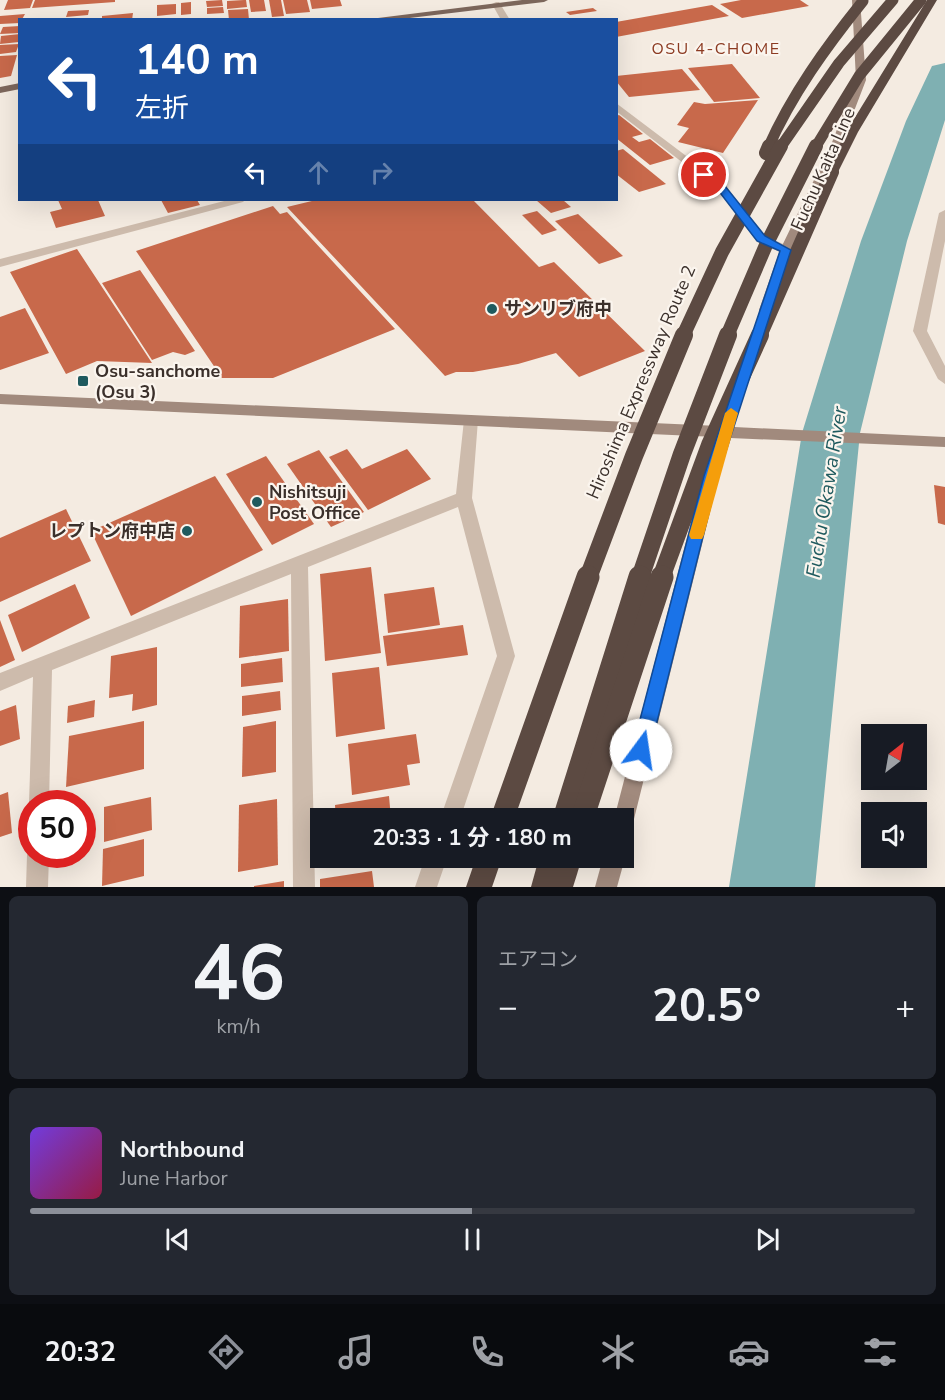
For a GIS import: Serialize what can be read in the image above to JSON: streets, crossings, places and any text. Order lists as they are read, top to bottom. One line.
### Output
{"streets":{"highway":["Hiroshima Expressway Route 2"],"main road":["Fuchu Kaita Line"]},"districts":["OSU 4-CHOME"],"water":["Fuchu Okawa River"],"places":{"other":["サンリブ府中","Nishitsuji Post Office","レプトン府中店"],"transit":["Osu-sanchome (Osu 3)"]},"north":"top right","page":{"turn":["140 m","左折"],"limit":"50","trip":"20:33 · 1 分 · 180 m","tile":[["46","km/h"],"エアコン"],"heat":["−","20.5°","+"],"song":["Northbound","June Harbor"],"tabs":"20:32"}}
